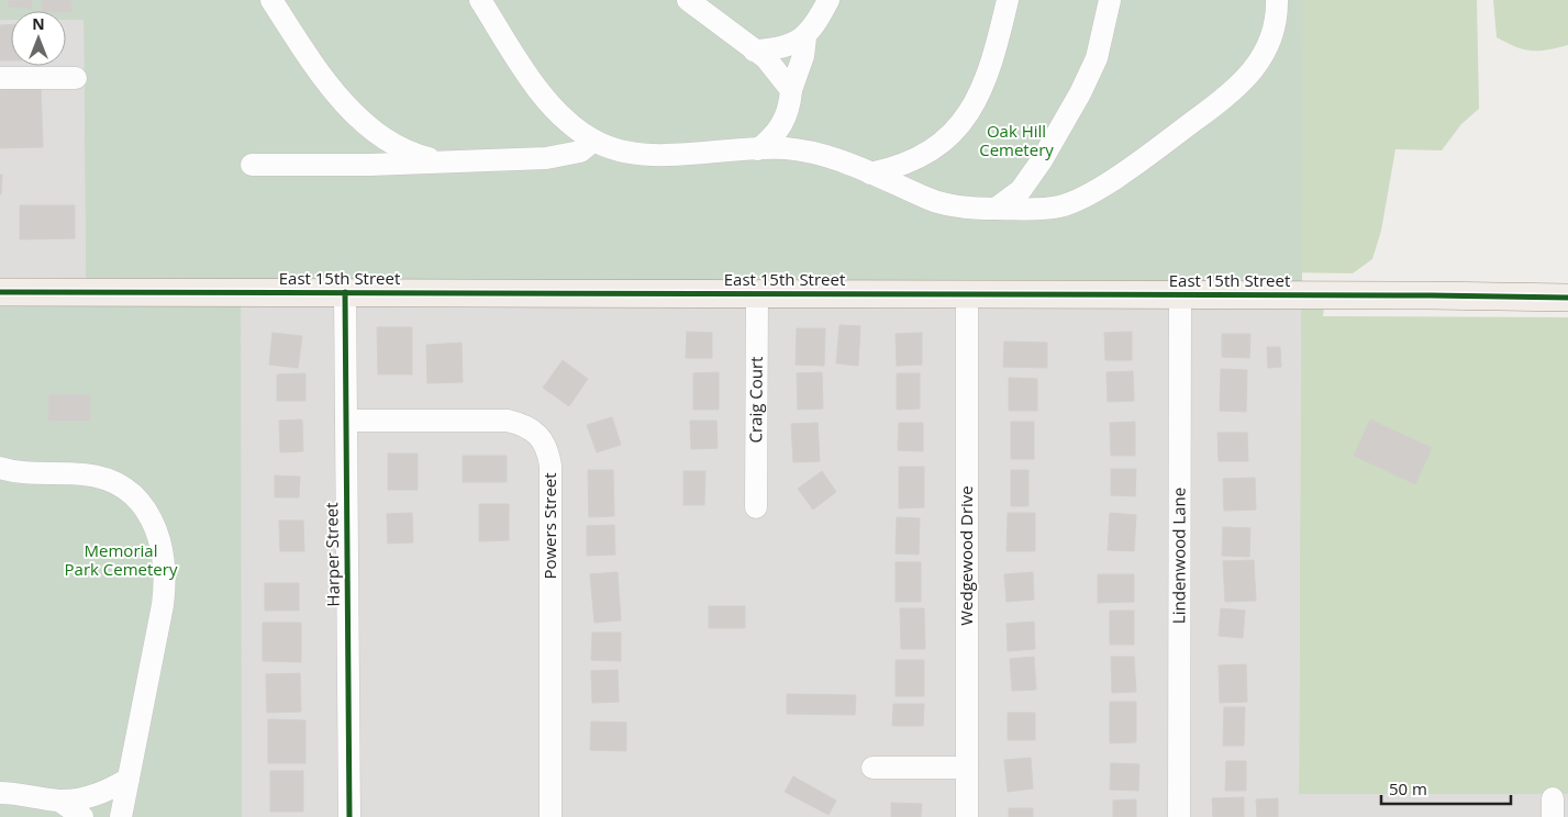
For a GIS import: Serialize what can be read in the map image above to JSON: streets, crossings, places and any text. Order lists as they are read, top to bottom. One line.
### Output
{"streets":{"main road":["East 15th Street"],"street":["Craig Court","Powers Street","Harper Street","Wedgewood Drive","Lindenwood Lane"]},"crossings":[["East 15th Street","Craig Court"],["East 15th Street","Harper Street"],["East 15th Street","Wedgewood Drive"],["East 15th Street","Lindenwood Lane"],["Powers Street","Harper Street"]],"parks":["Oak Hill Cemetery","Memorial Park Cemetery"],"scale_bar":"50 m","north":"top"}
